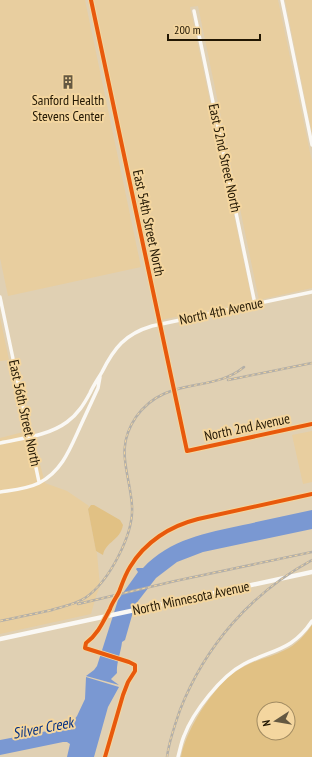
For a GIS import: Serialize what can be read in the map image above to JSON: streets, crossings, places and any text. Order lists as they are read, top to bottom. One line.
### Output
{"streets":{"main road":["North Minnesota Avenue"],"street":["East 52nd Street North","East 54th Street North","North 4th Avenue","East 56th Street North","North 2nd Avenue"]},"crossings":[["East 52nd Street North","North 4th Avenue"],["East 54th Street North","North 4th Avenue"],["East 54th Street North","North 2nd Avenue"],["North 4th Avenue","East 56th Street North"]],"water":["Silver Creek"],"places":{"building":["Sanford Health Stevens Center"]},"scale_bar":"200 m","north":"left"}
